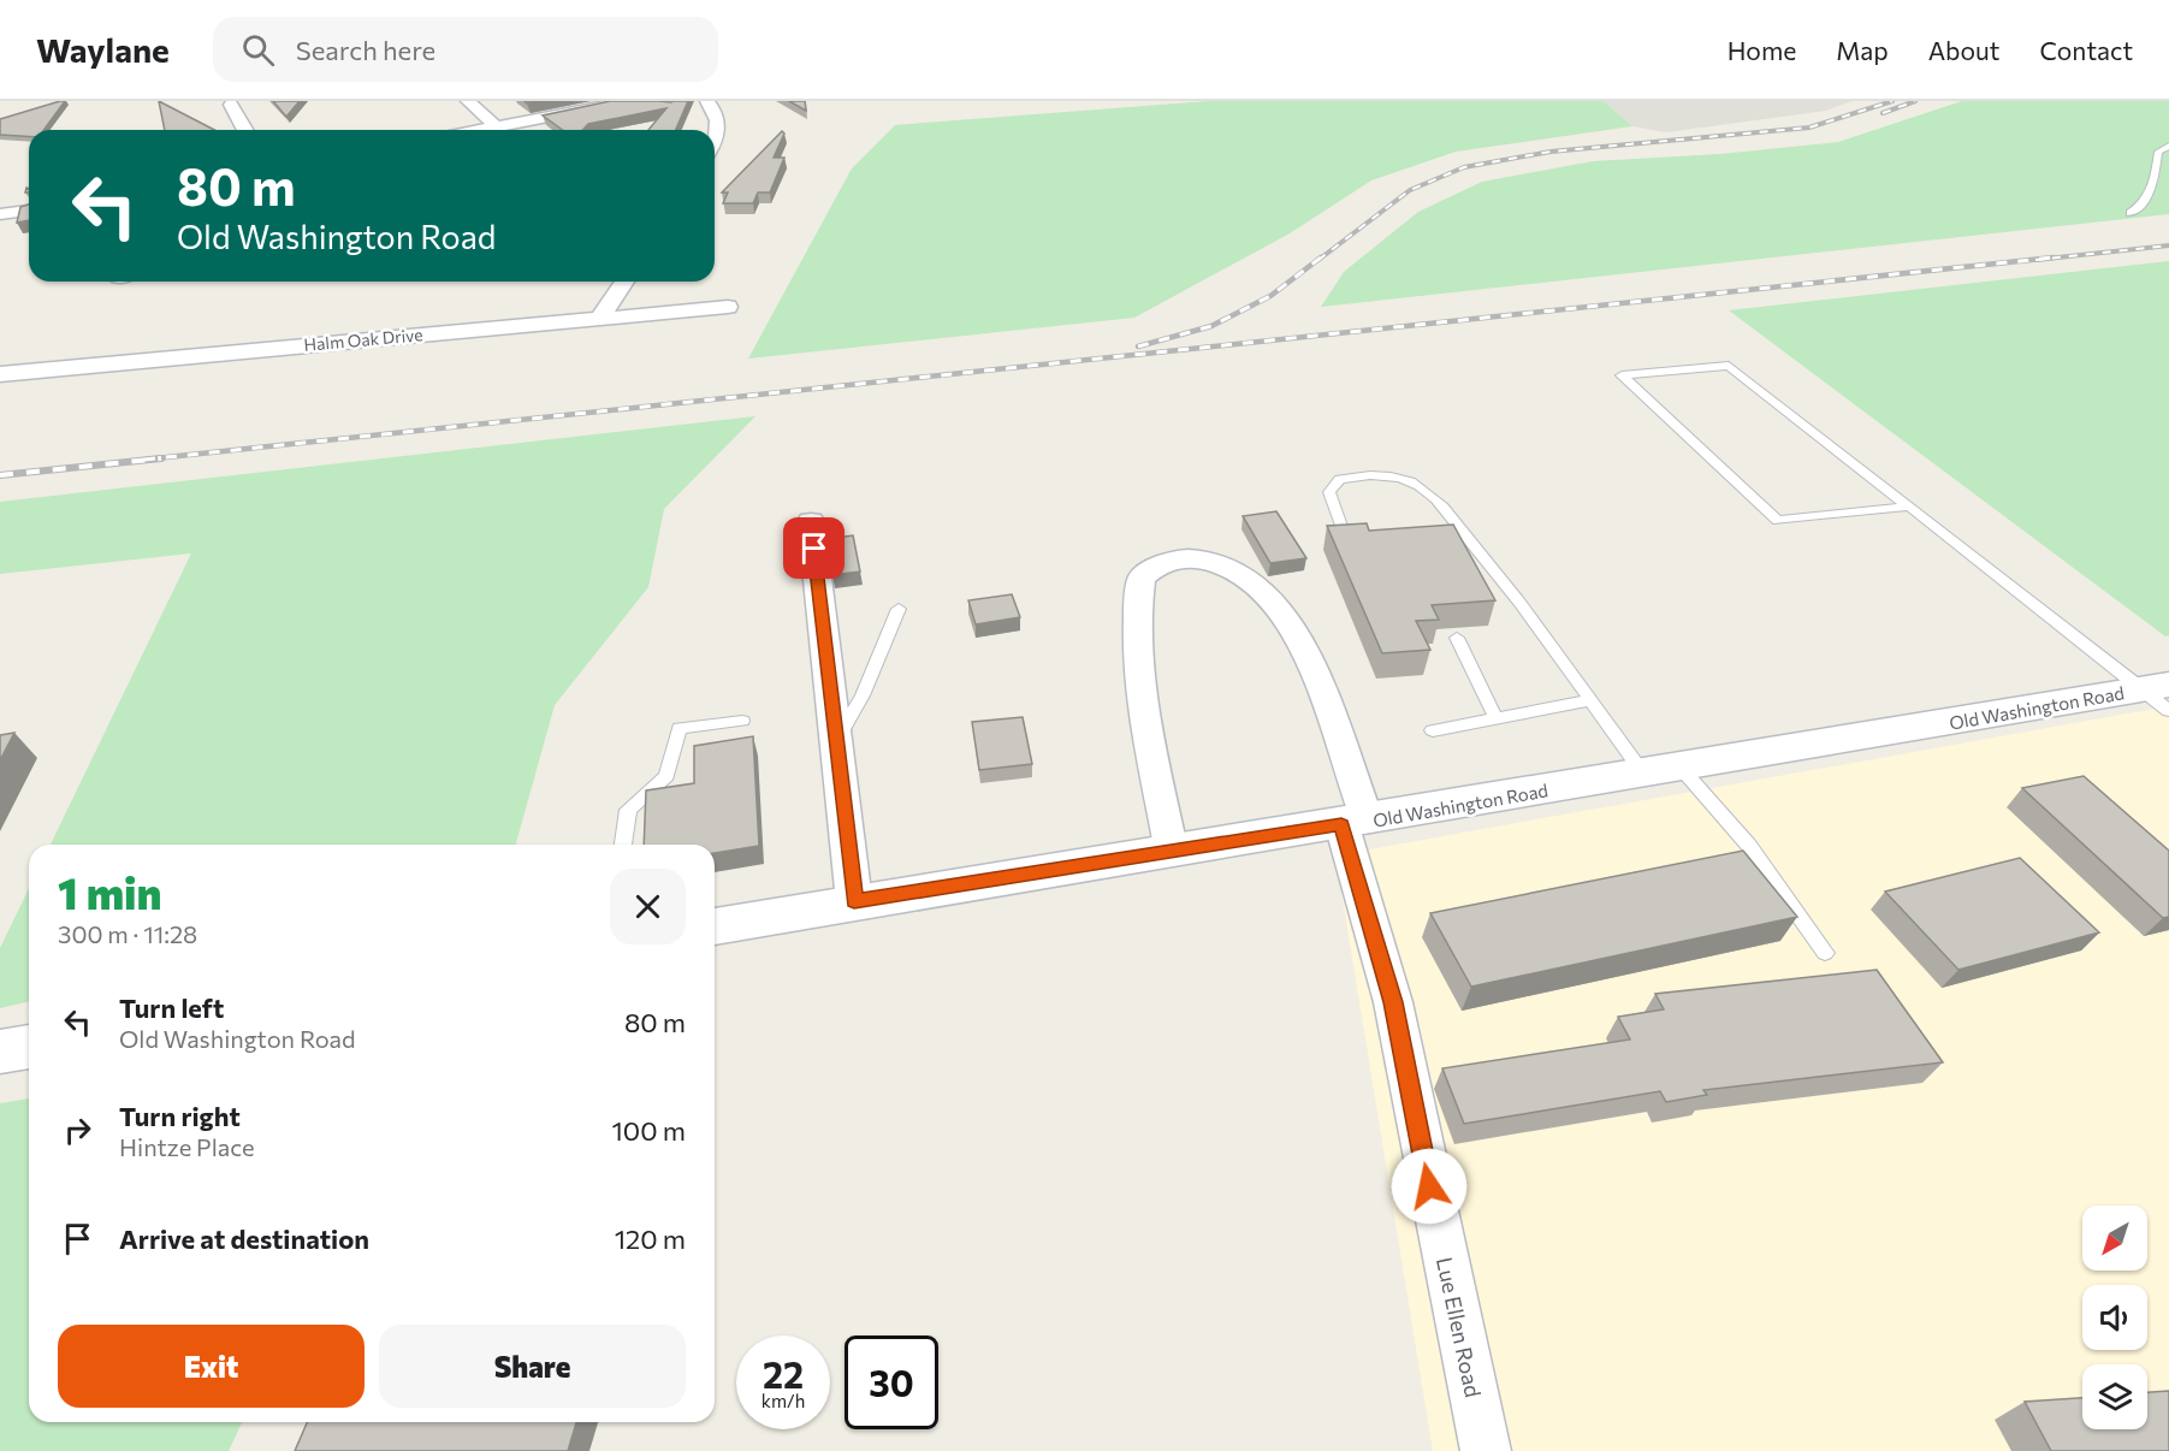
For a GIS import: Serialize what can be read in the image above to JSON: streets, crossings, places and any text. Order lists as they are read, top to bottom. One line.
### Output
{"streets":{"main road":["Old Washington Road"],"street":["Halm Oak Drive","Lue Ellen Road"]},"crossings":[["Old Washington Road","Lue Ellen Road"]],"north":"bottom left","page":{"header":"Waylane","search":"Search here","nav":["Home","Map","About","Contact"],"turn":["80 m","Old Washington Road"],"heading":["1 min","300 m · 11:28"],"list":[{"name":"Turn left","note":"Old Washington Road","value":"80 m"},{"name":"Turn right","note":"Hintze Place","value":"100 m"},{"name":"Arrive at destination","value":"120 m"}],"buttons":["Exit","Share"],"speed":"22 km/h","limit":"30"}}
